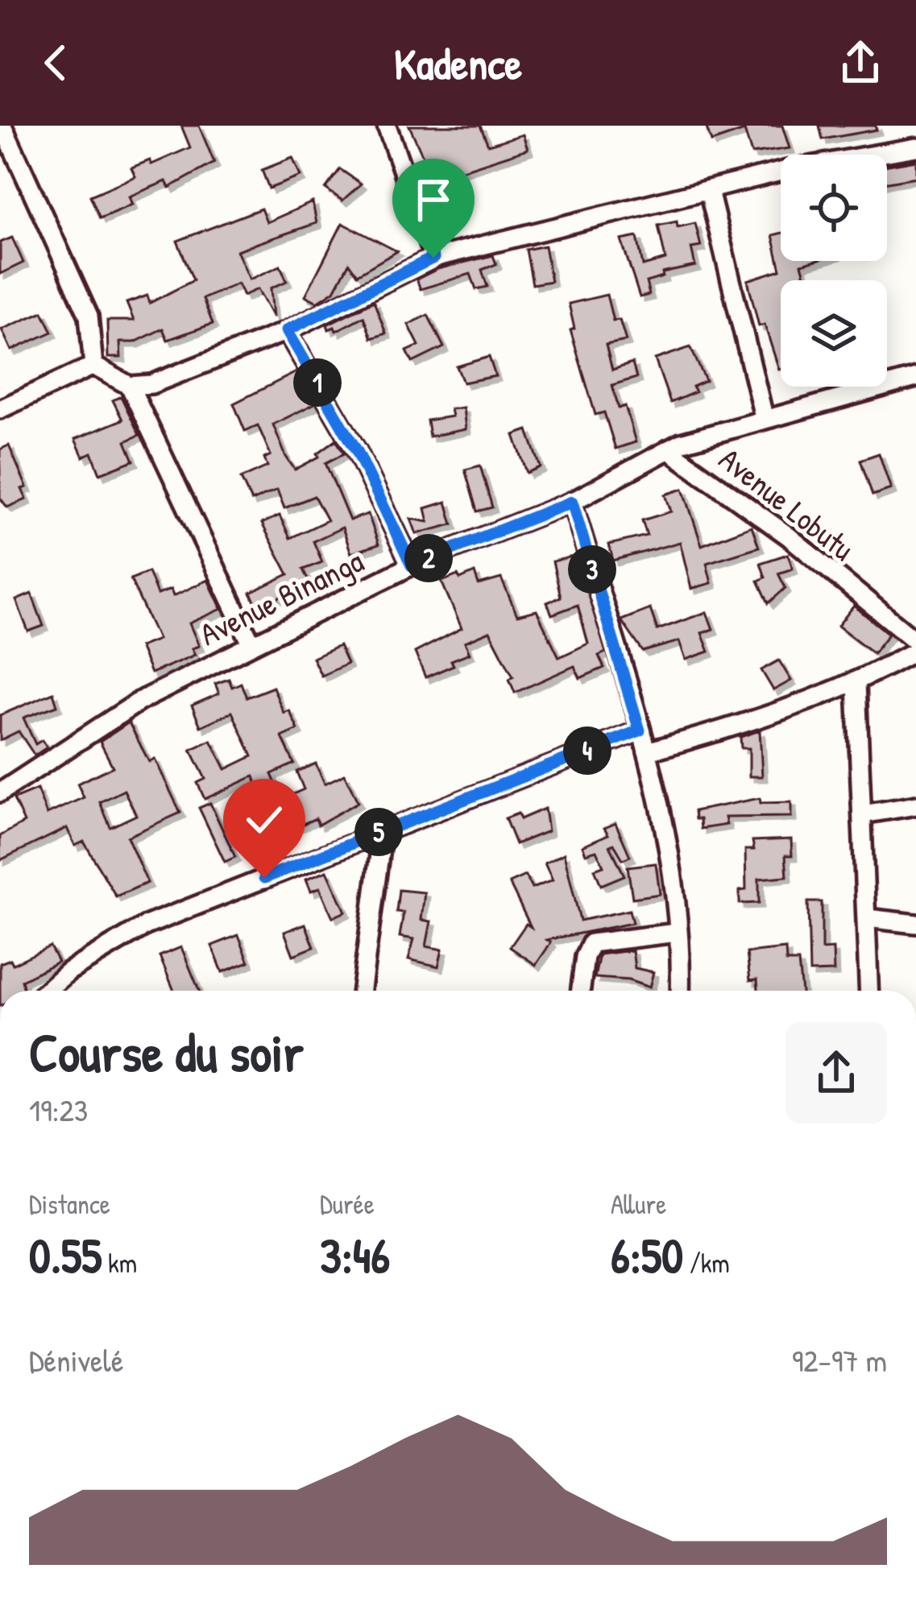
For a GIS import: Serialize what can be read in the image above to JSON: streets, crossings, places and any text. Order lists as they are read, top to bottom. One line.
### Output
{"streets":{"street":["Avenue Lobutu","Avenue Binanga"]},"crossings":[["Avenue Lobutu","Avenue Binanga"]],"page":{"header":"Kadence","pins":["1","2","3","4","5"],"heading":["Course du soir","19:23"],"stats":[["Distance","0.55 km"],["Durée","3:46"],["Allure","6:50 /km"]],"chart":["Dénivelé","92–97 m"]}}
